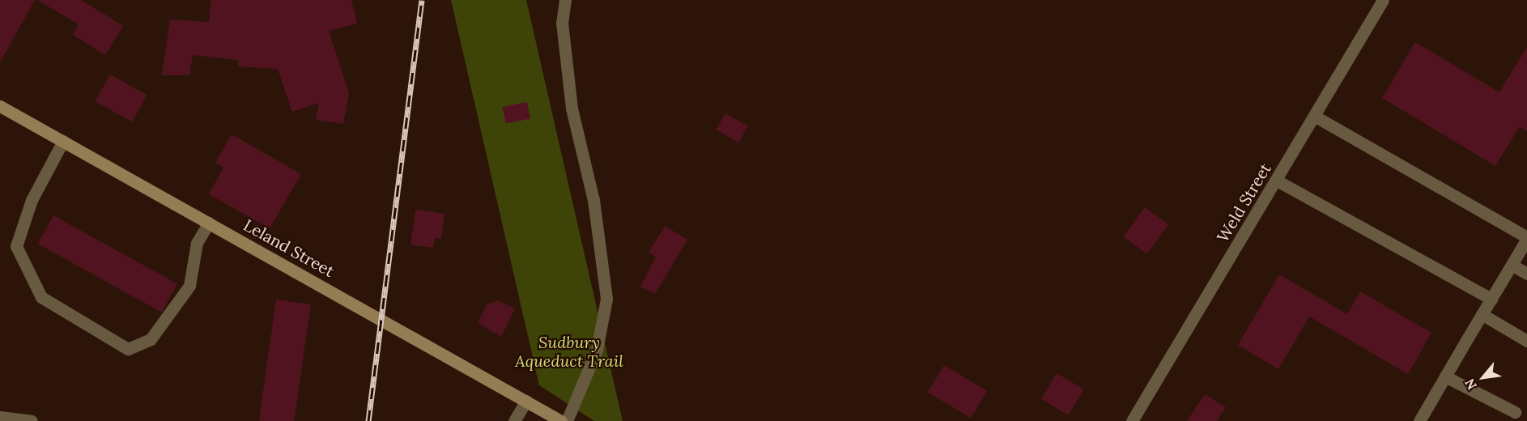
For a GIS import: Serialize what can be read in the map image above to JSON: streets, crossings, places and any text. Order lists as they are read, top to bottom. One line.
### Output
{"streets":{"street":["Weld Street","Leland Street"]},"parks":["Sudbury Aqueduct Trail"],"north":"bottom left"}
